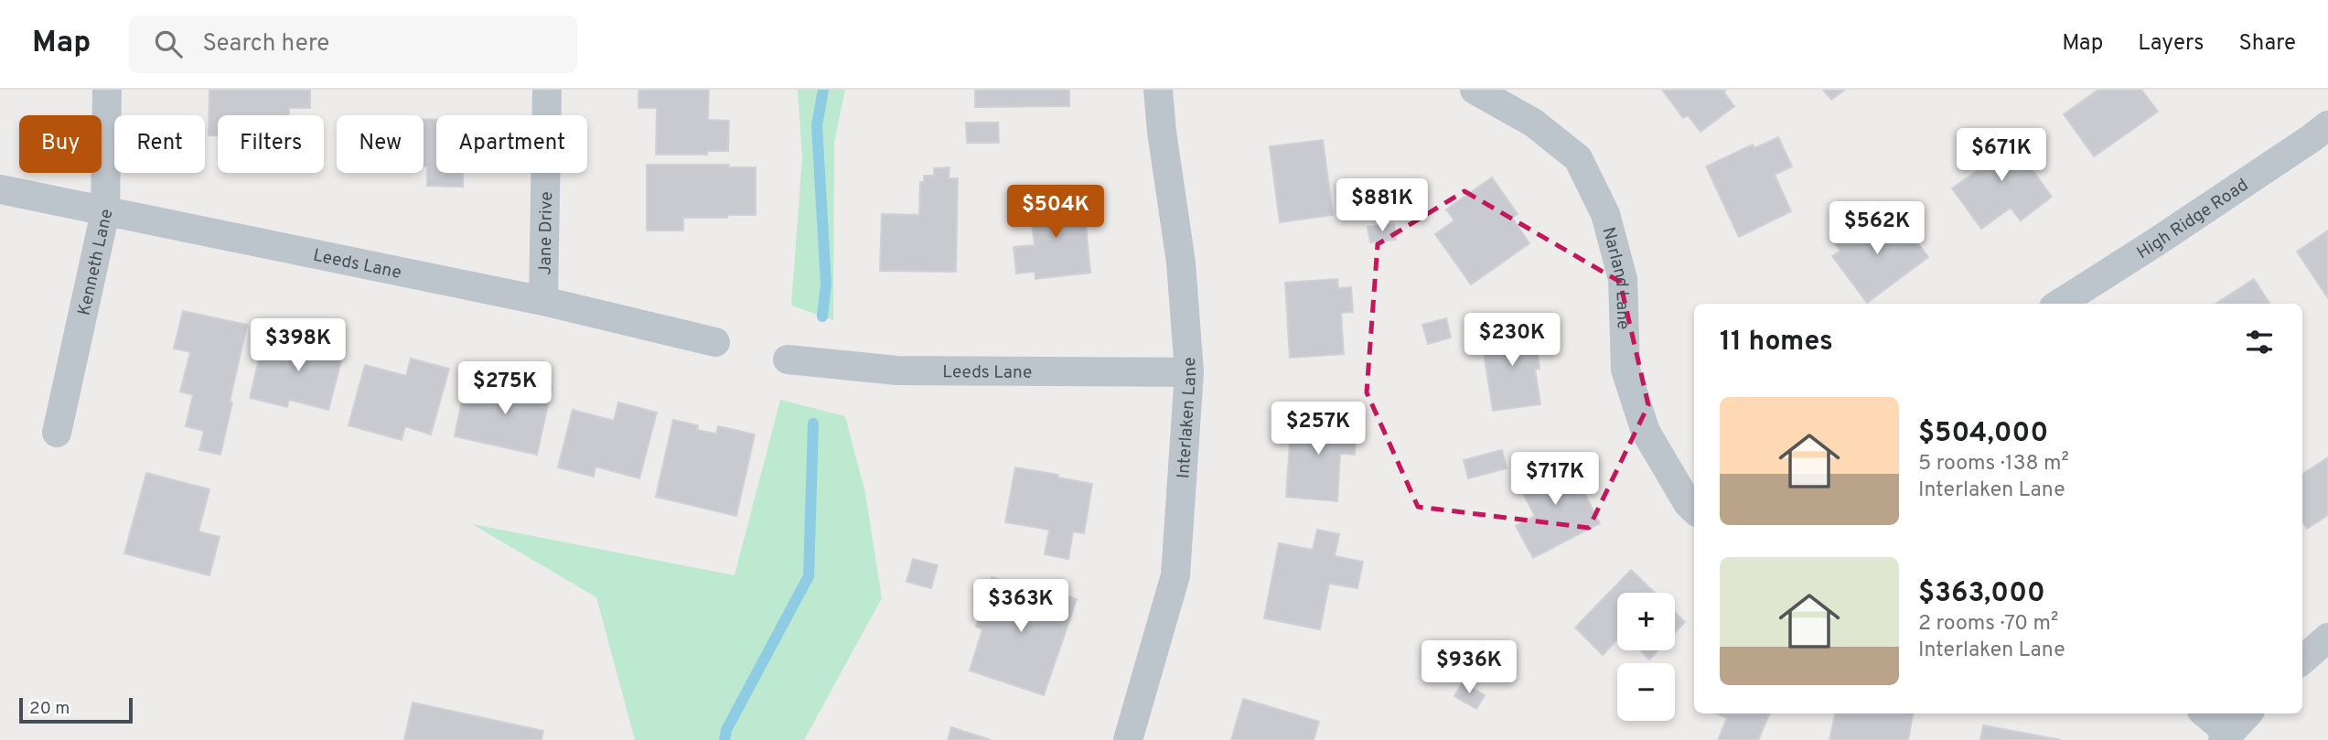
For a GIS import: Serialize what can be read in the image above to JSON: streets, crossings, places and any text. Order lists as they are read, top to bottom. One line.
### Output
{"streets":{"street":["High Ridge Road","Jane Drive","Kenneth Lane","Leeds Lane","Narland Lane","Interlaken Lane"]},"crossings":[["Jane Drive","Leeds Lane"],["Kenneth Lane","Leeds Lane"],["Leeds Lane","Interlaken Lane"]],"scale_bar":"20 m","page":{"header":"Map","search":"Search here","nav":["Map","Layers","Share"],"chip":["Buy","Rent","Filters","New","Apartment"],"price":["$671K","$881K","$504K","$562K","$230K","$398K","$275K","$257K","$717K","$363K","$936K"],"heading":"11 homes","list":[{"name":"$504,000","note":"5 rooms · 138 m² · Interlaken Lane"},{"name":"$363,000","note":"2 rooms · 70 m² · Interlaken Lane"}],"map_buttons":["+","−"],"scale":"20 m"}}
